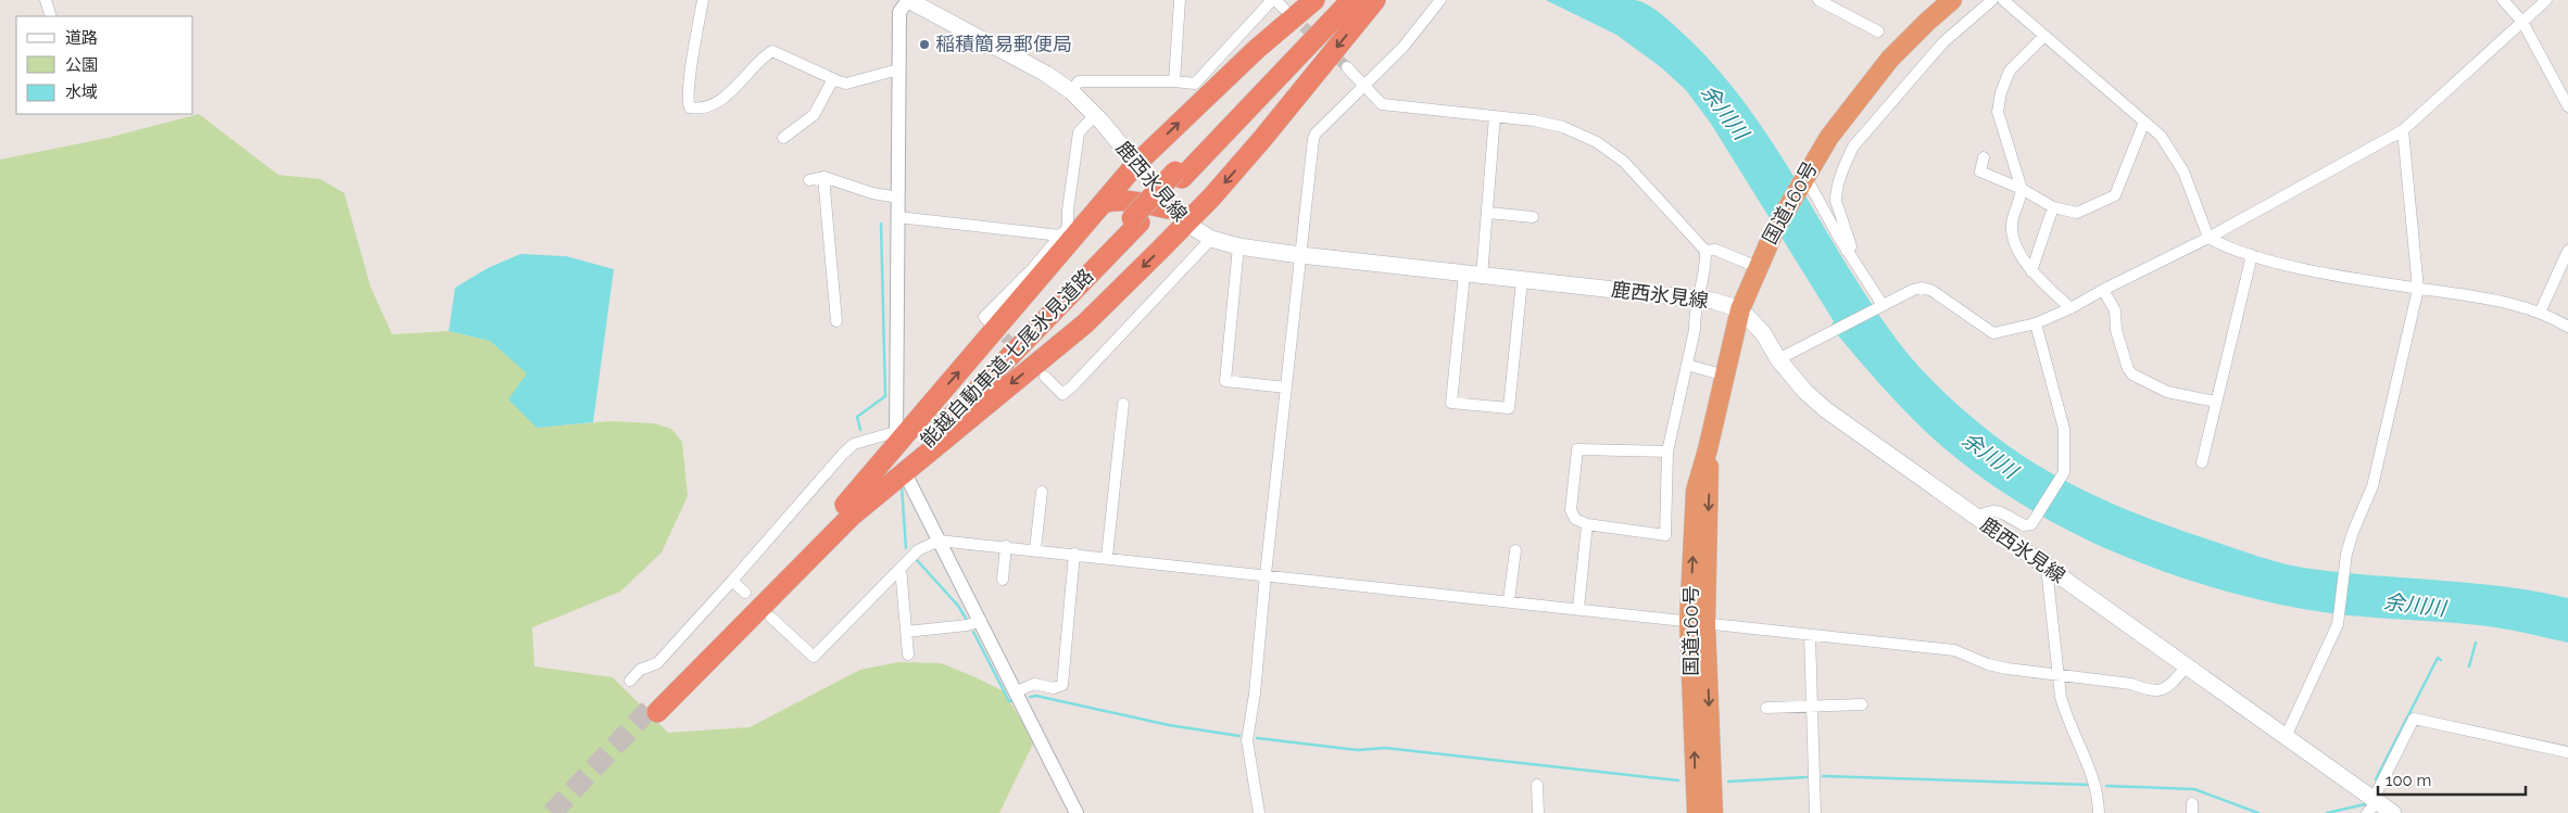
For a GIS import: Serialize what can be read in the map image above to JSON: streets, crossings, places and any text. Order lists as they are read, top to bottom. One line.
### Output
{"streets":{"highway":["国道160号","能越自動車道;七尾氷見道路"],"main road":["鹿西氷見線"]},"crossings":[["鹿西氷見線","国道160号"]],"water":["余川川"],"places":["稲積簡易郵便局"],"legend":["道路","公園","水域"],"scale_bar":"100 m"}
